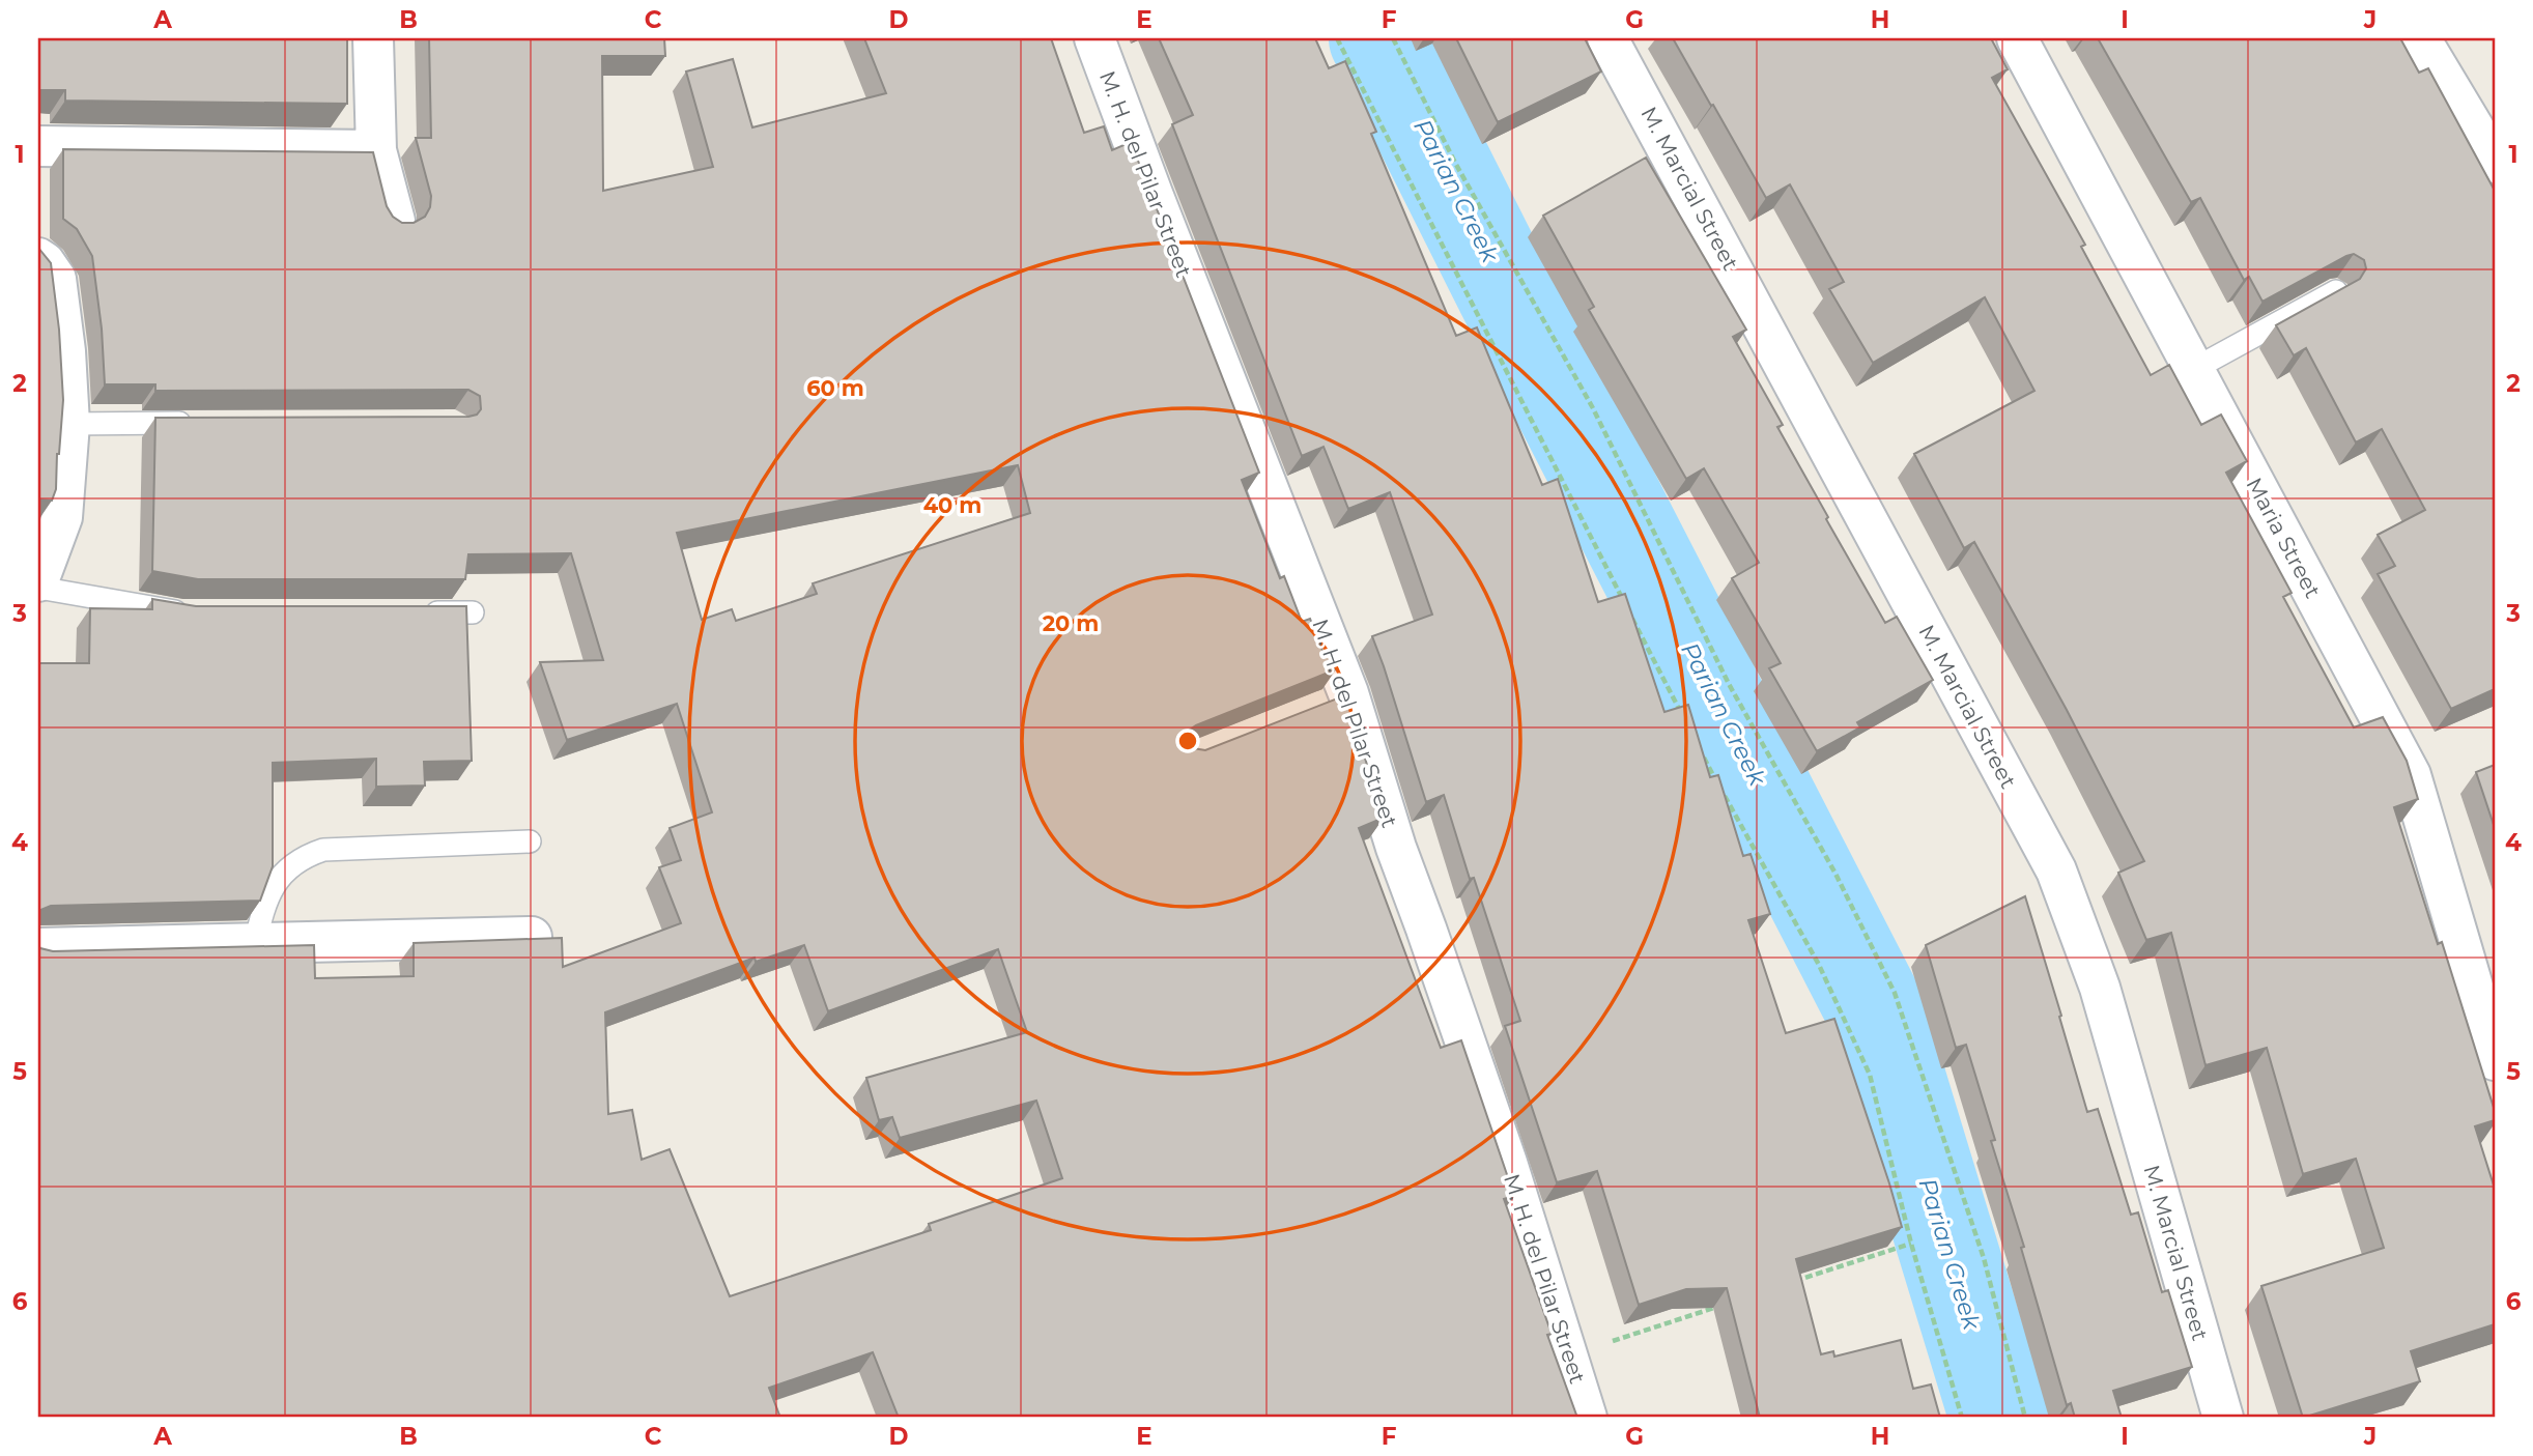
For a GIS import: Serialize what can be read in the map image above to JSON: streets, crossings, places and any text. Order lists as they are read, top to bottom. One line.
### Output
{"streets":{"street":["M. H. del Pilar Street","M. Marcial Street","Maria Street"]},"water":["Parian Creek"],"grid":{"columns":["A","B","C","D","E","F","G","H","I","J"],"rows":["1","2","3","4","5","6"]},"rings":["60 m","40 m","20 m"]}
